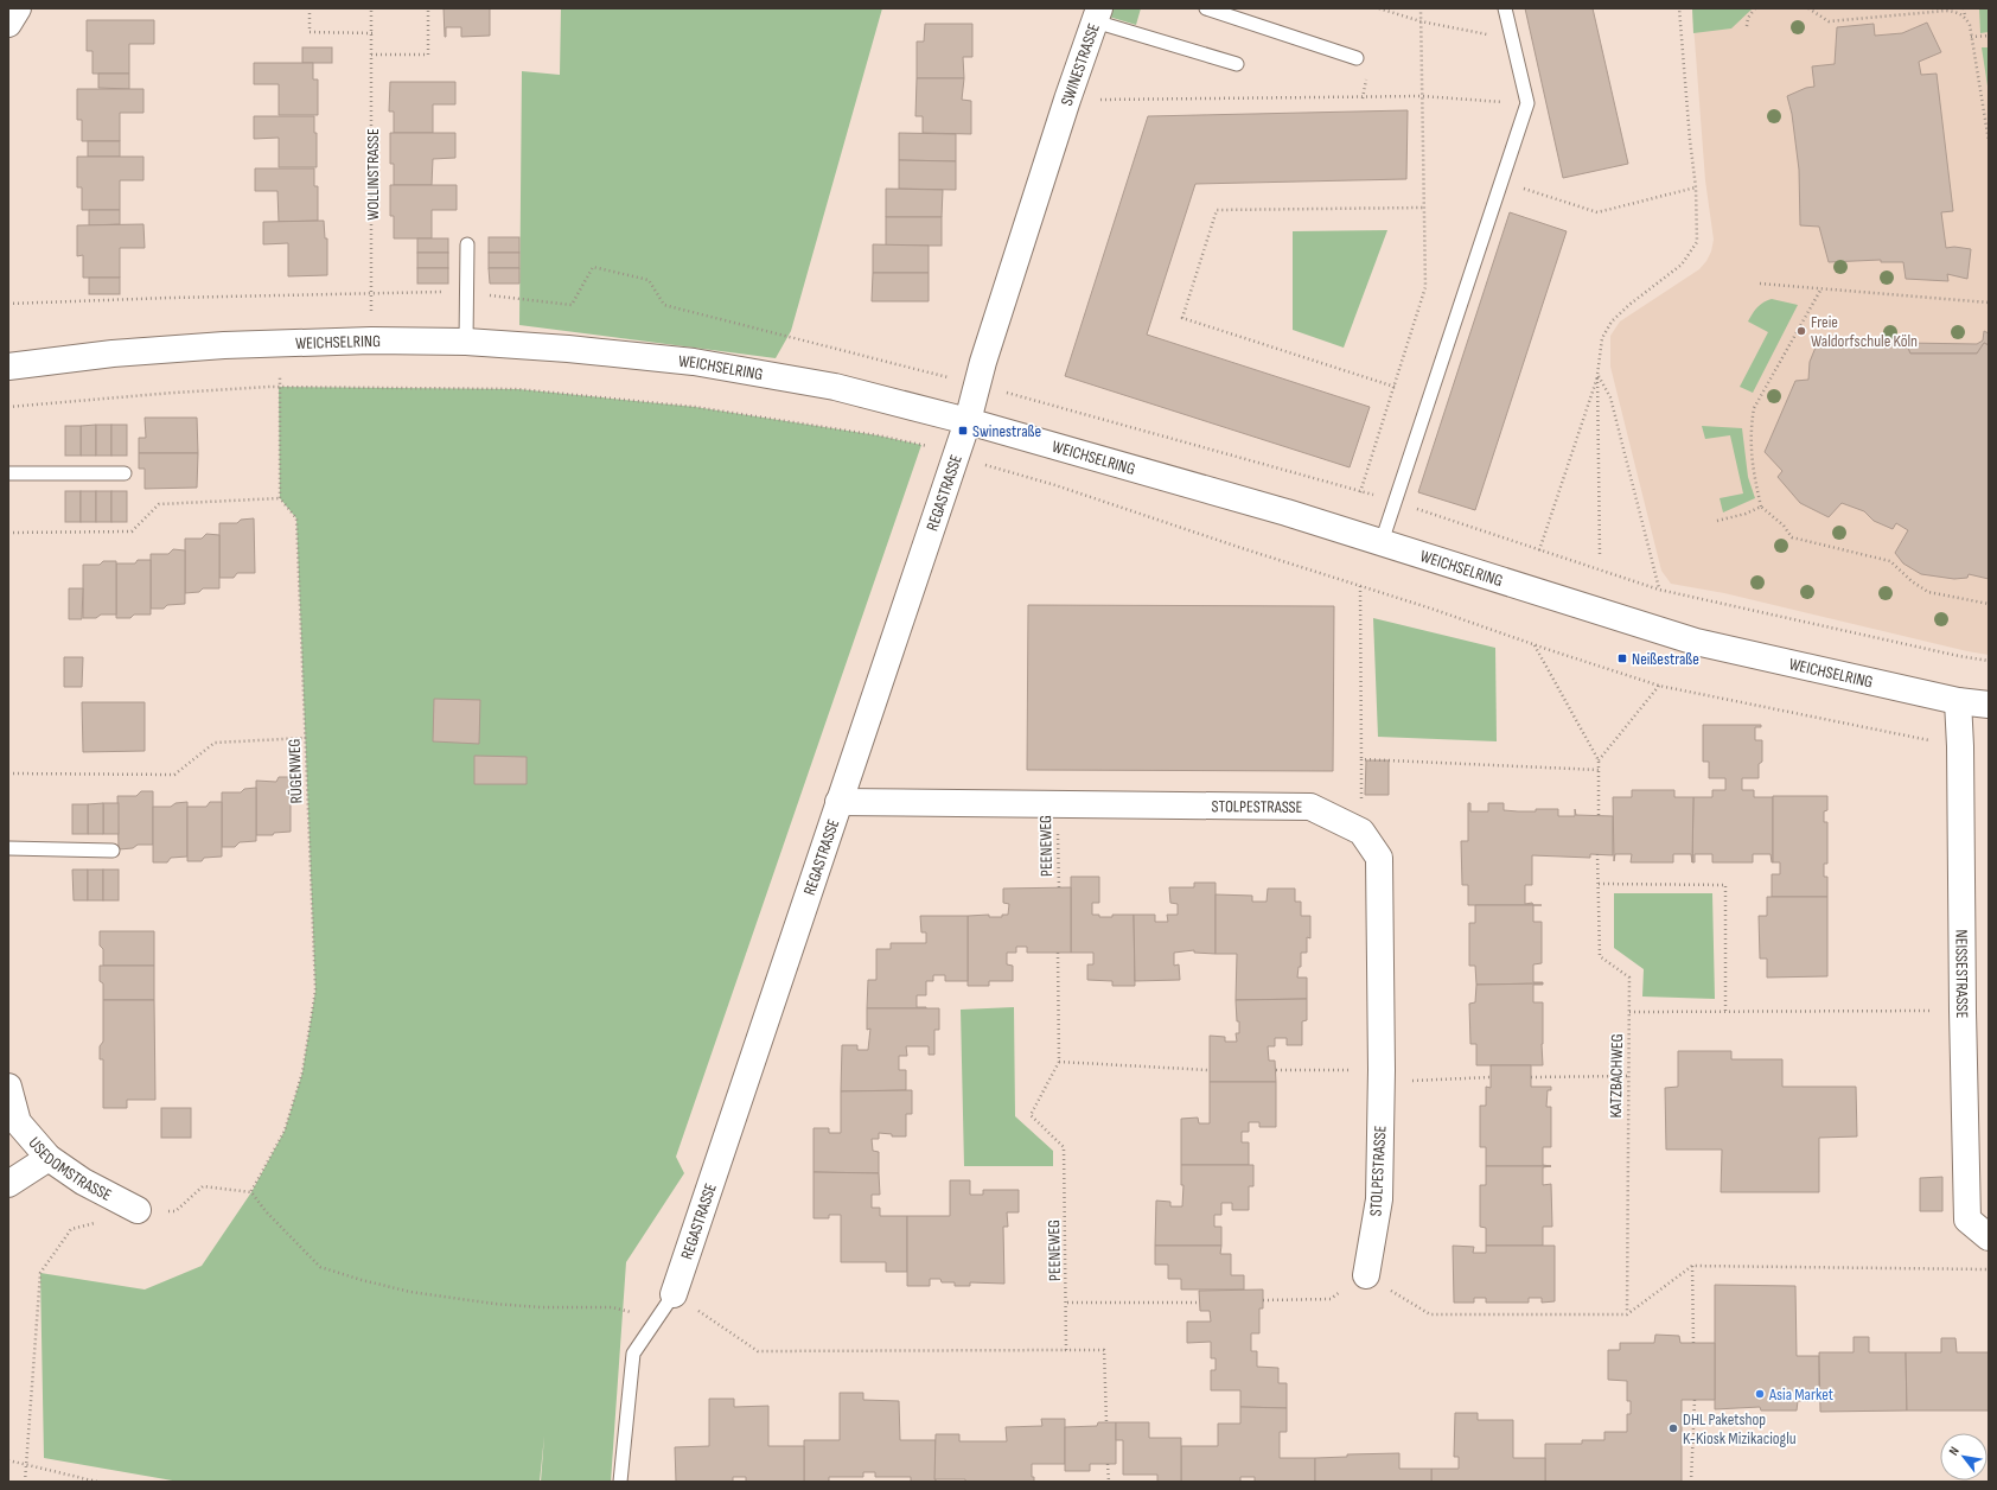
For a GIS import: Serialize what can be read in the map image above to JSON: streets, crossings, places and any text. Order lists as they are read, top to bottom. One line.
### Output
{"streets":{"street":["SWINESTRASSE","WEICHSELRING","REGASTRASSE","STOLPESTRASSE","NEISSESTRASSE","USEDOMSTRASSE"],"path":["WOLLINSTRASSE","RÜGENWEG","PEENEWEG","KATZBACHWEG"]},"crossings":[["SWINESTRASSE","WEICHSELRING"],["SWINESTRASSE","REGASTRASSE"],["WOLLINSTRASSE","WEICHSELRING"],["WEICHSELRING","REGASTRASSE"],["WEICHSELRING","NEISSESTRASSE"],["REGASTRASSE","STOLPESTRASSE"],["STOLPESTRASSE","PEENEWEG"]],"places":{"other":["Freie Waldorfschule Köln","Asia Market","DHL Paketshop K-Kiosk Mizikacioglu"],"transit":["Swinestraße","Neißestraße"]},"north":"top left"}
